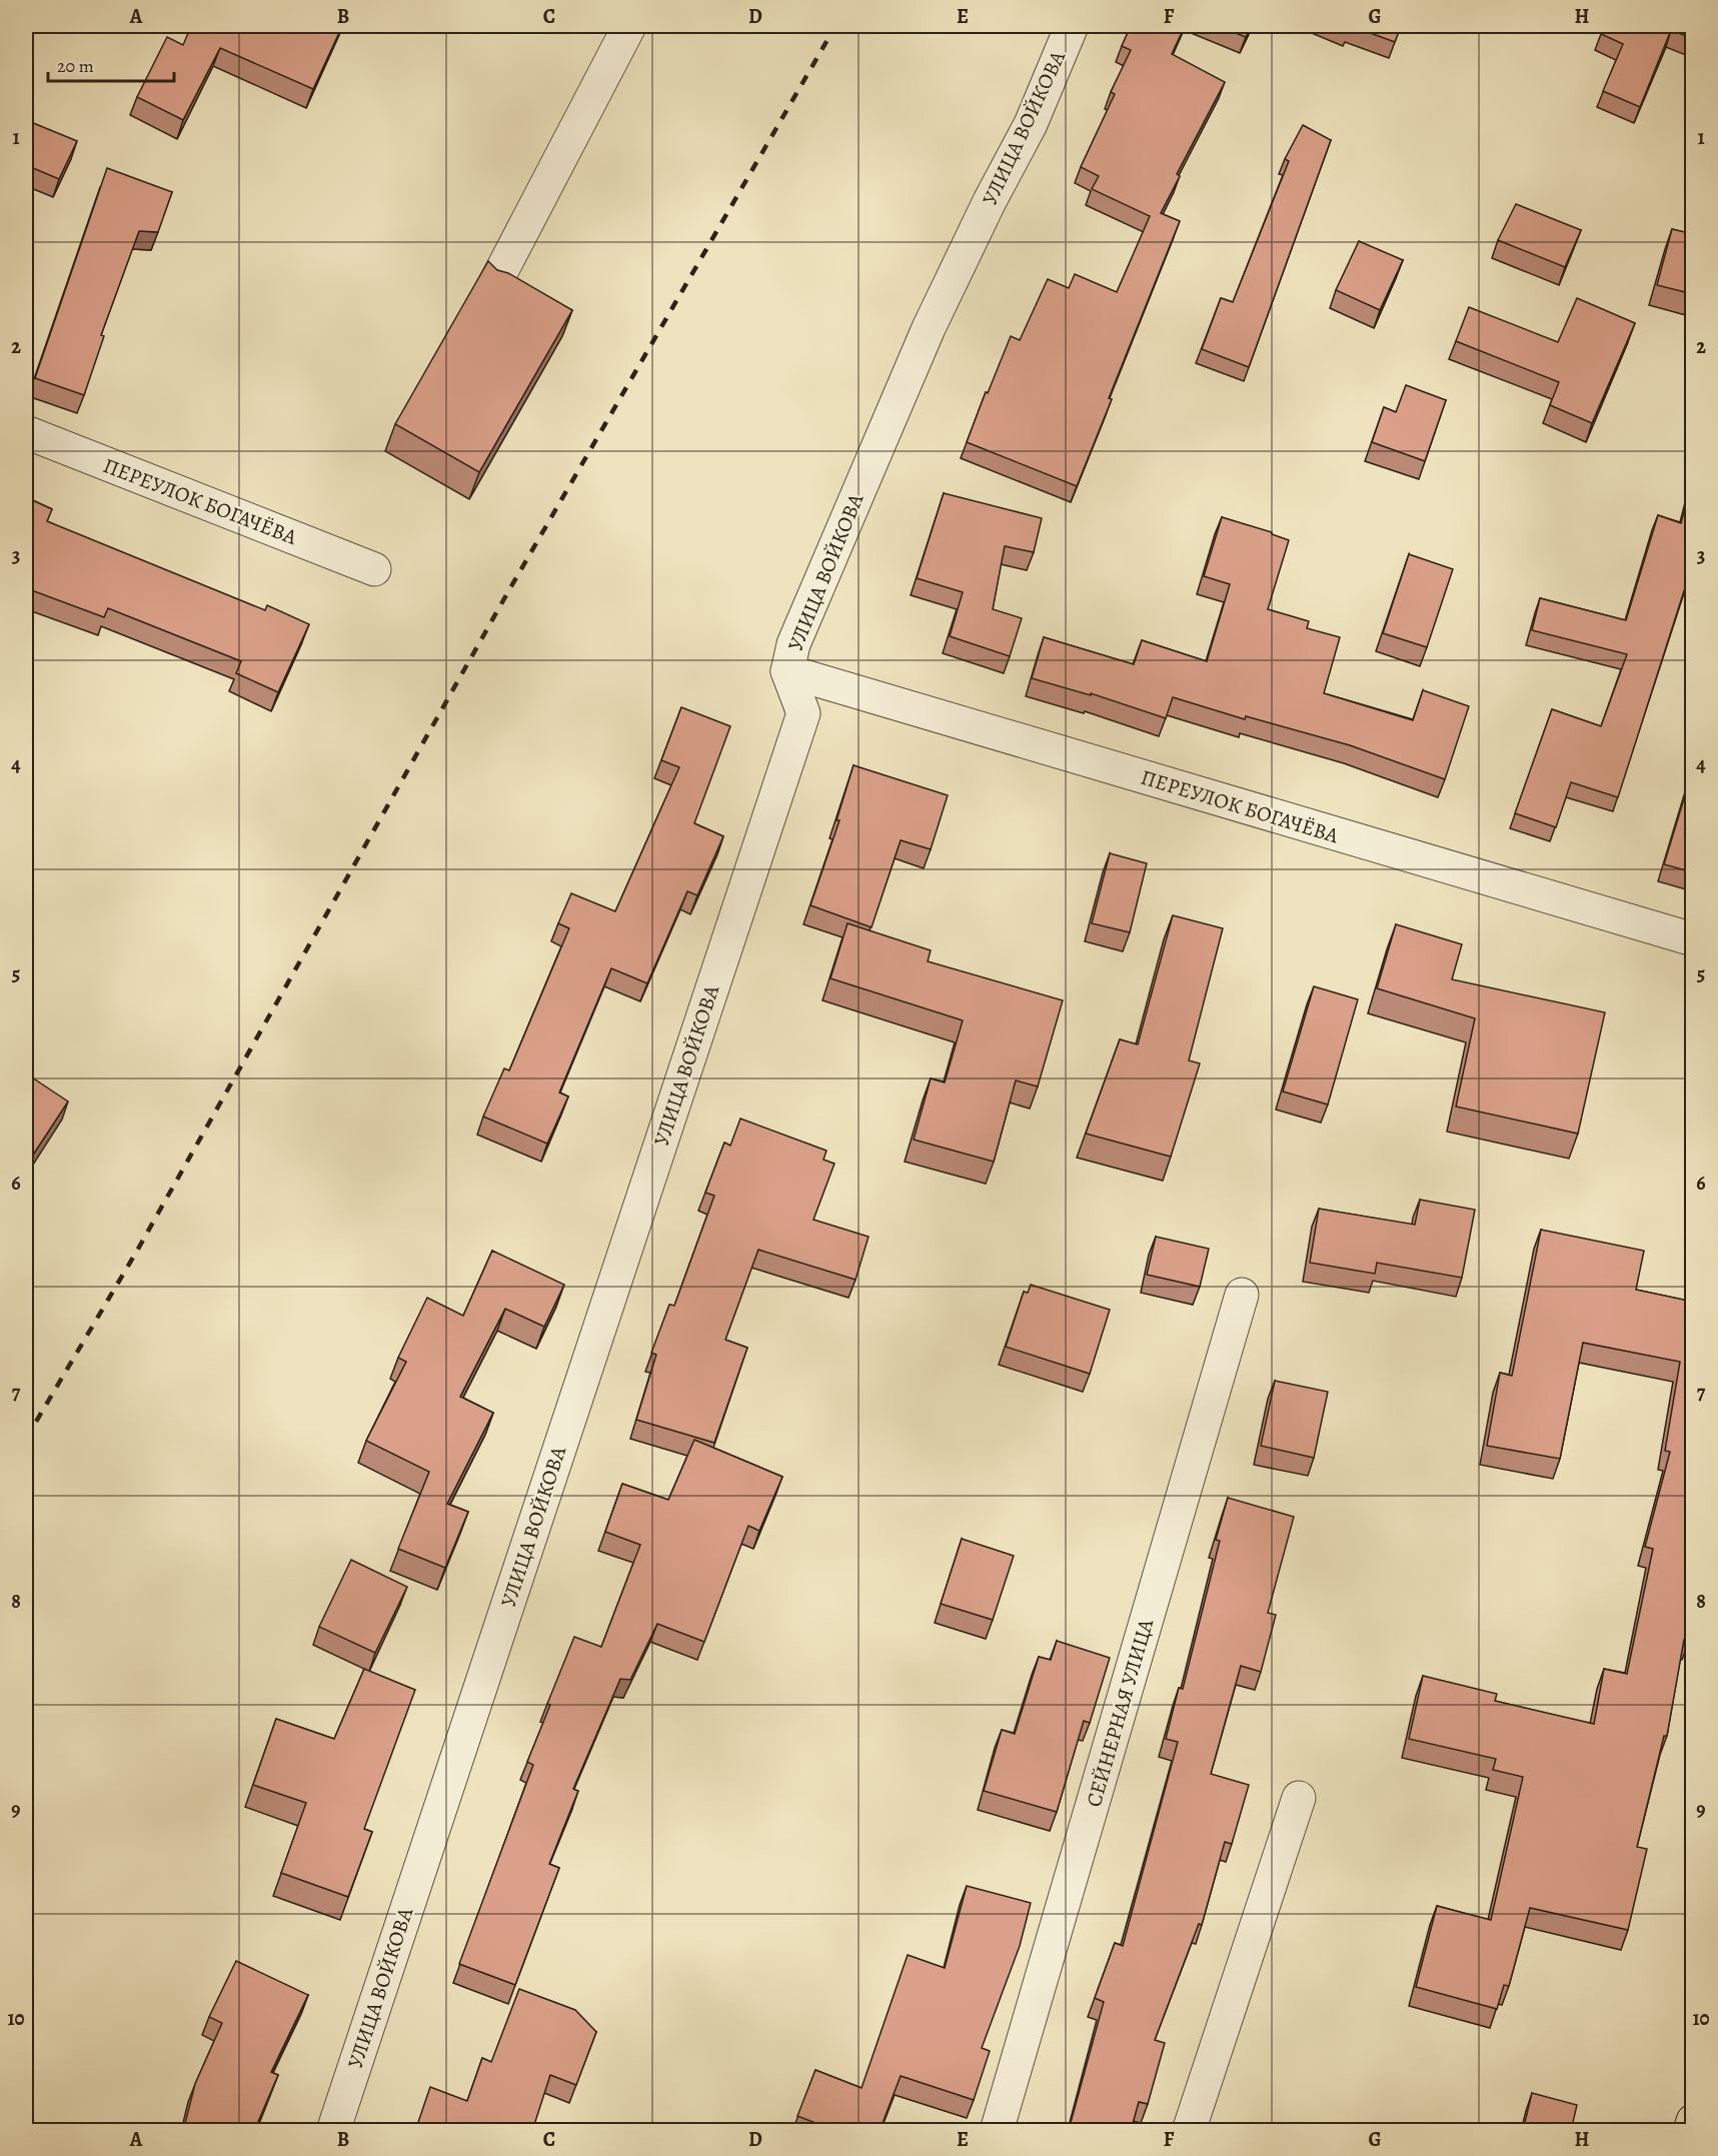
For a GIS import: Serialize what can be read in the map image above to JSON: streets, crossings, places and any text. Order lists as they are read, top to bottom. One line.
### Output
{"streets":{"street":["УЛИЦА ВОЙКОВА","ПЕРЕУЛОК БОГАЧЁВА","СЕЙНЕРНАЯ УЛИЦА"]},"crossings":[["УЛИЦА ВОЙКОВА","ПЕРЕУЛОК БОГАЧЁВА"]],"scale_bar":"20 m","grid":{"columns":["A","B","C","D","E","F","G","H"],"rows":["1","2","3","4","5","6","7","8","9","10"]}}
